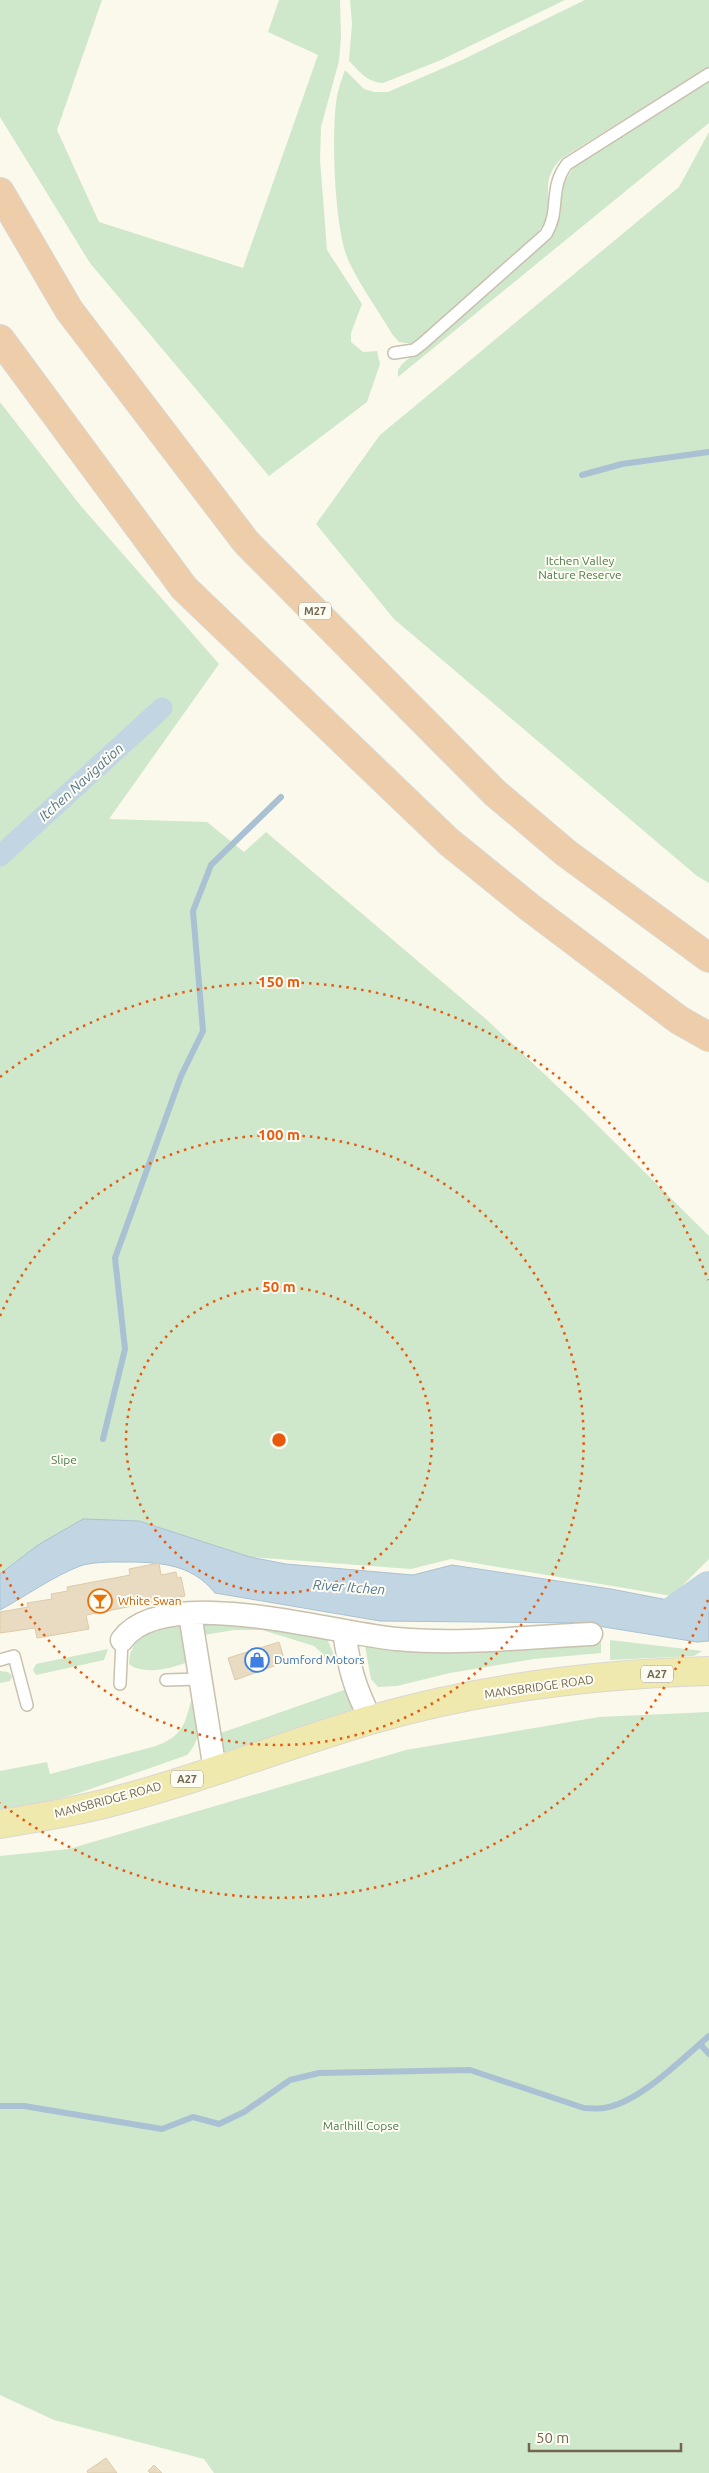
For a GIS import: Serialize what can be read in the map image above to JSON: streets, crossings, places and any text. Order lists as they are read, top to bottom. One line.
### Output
{"streets":{"highway":["M27"],"main road":["A27","MANSBRIDGE ROAD"]},"water":["Itchen Navigation","River Itchen"],"parks":["Itchen Valley Nature Reserve","Slipe","Marlhill Copse"],"places":{"bar":["White Swan"],"shop":["Dumford Motors"]},"scale_bar":"50 m","rings":["150 m","100 m","50 m"]}
